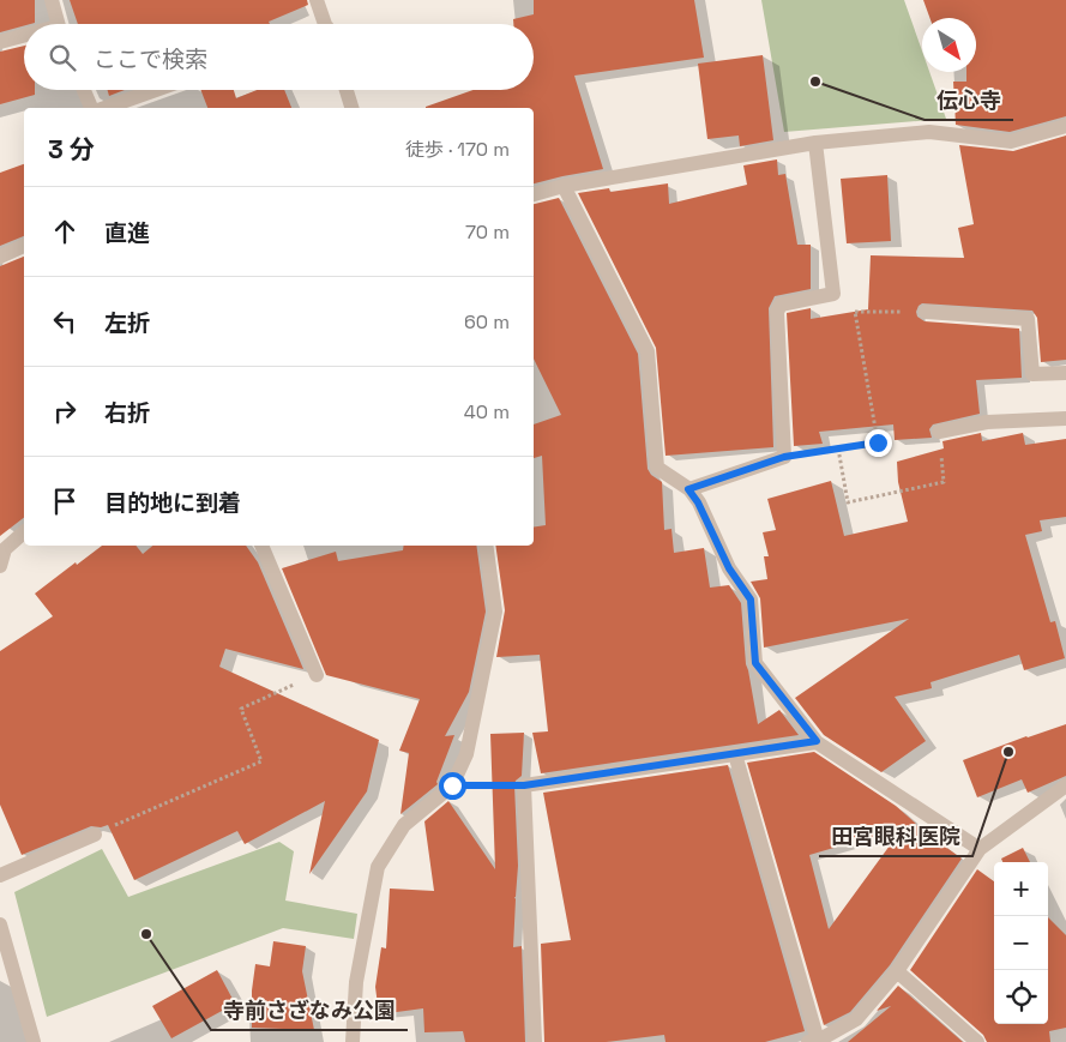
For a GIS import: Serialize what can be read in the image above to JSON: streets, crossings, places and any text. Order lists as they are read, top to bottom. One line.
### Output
{"places":["伝心寺","田宮眼科医院","寺前さざなみ公園"],"north":"bottom right","page":{"search":"ここで検索","heading":["3 分","徒歩 · 170 m"],"list":[["直進","70 m"],["左折","60 m"],["右折","40 m"],"目的地に到着"],"map_buttons":["+","−"]}}
